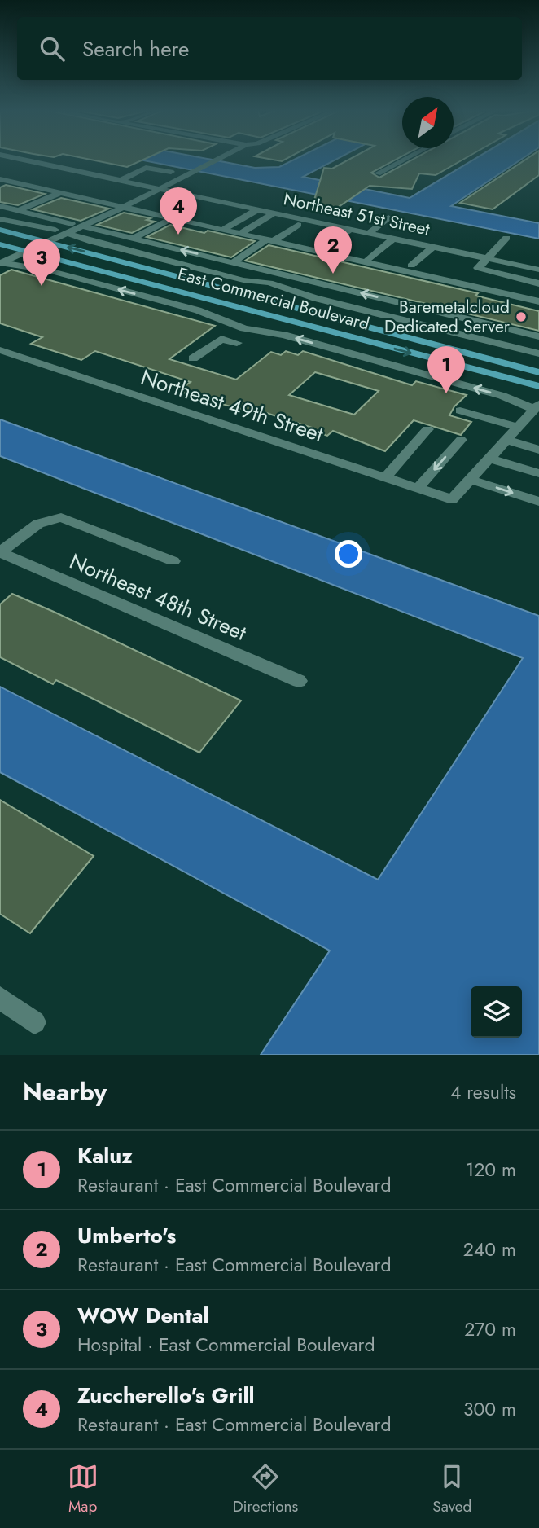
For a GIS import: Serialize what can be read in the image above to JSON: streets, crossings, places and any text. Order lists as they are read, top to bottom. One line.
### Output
{"streets":{"main road":["East Commercial Boulevard"],"street":["Northeast 51st Street","Northeast 49th Street","Northeast 48th Street"]},"places":["Baremetalcloud Dedicated Server"],"north":"top right","page":{"search":"Search here","pins":["4","2","3","1"],"heading":["Nearby","4 results"],"list":[{"mark":"1","name":"Kaluz","note":"Restaurant · East Commercial Boulevard","value":"120 m"},{"mark":"2","name":"Umberto's","note":"Restaurant · East Commercial Boulevard","value":"240 m"},{"mark":"3","name":"WOW Dental","note":"Hospital · East Commercial Boulevard","value":"270 m"},{"mark":"4","name":"Zuccherello's Grill","note":"Restaurant · East Commercial Boulevard","value":"300 m"}],"nav":["Map","Directions","Saved"]}}
